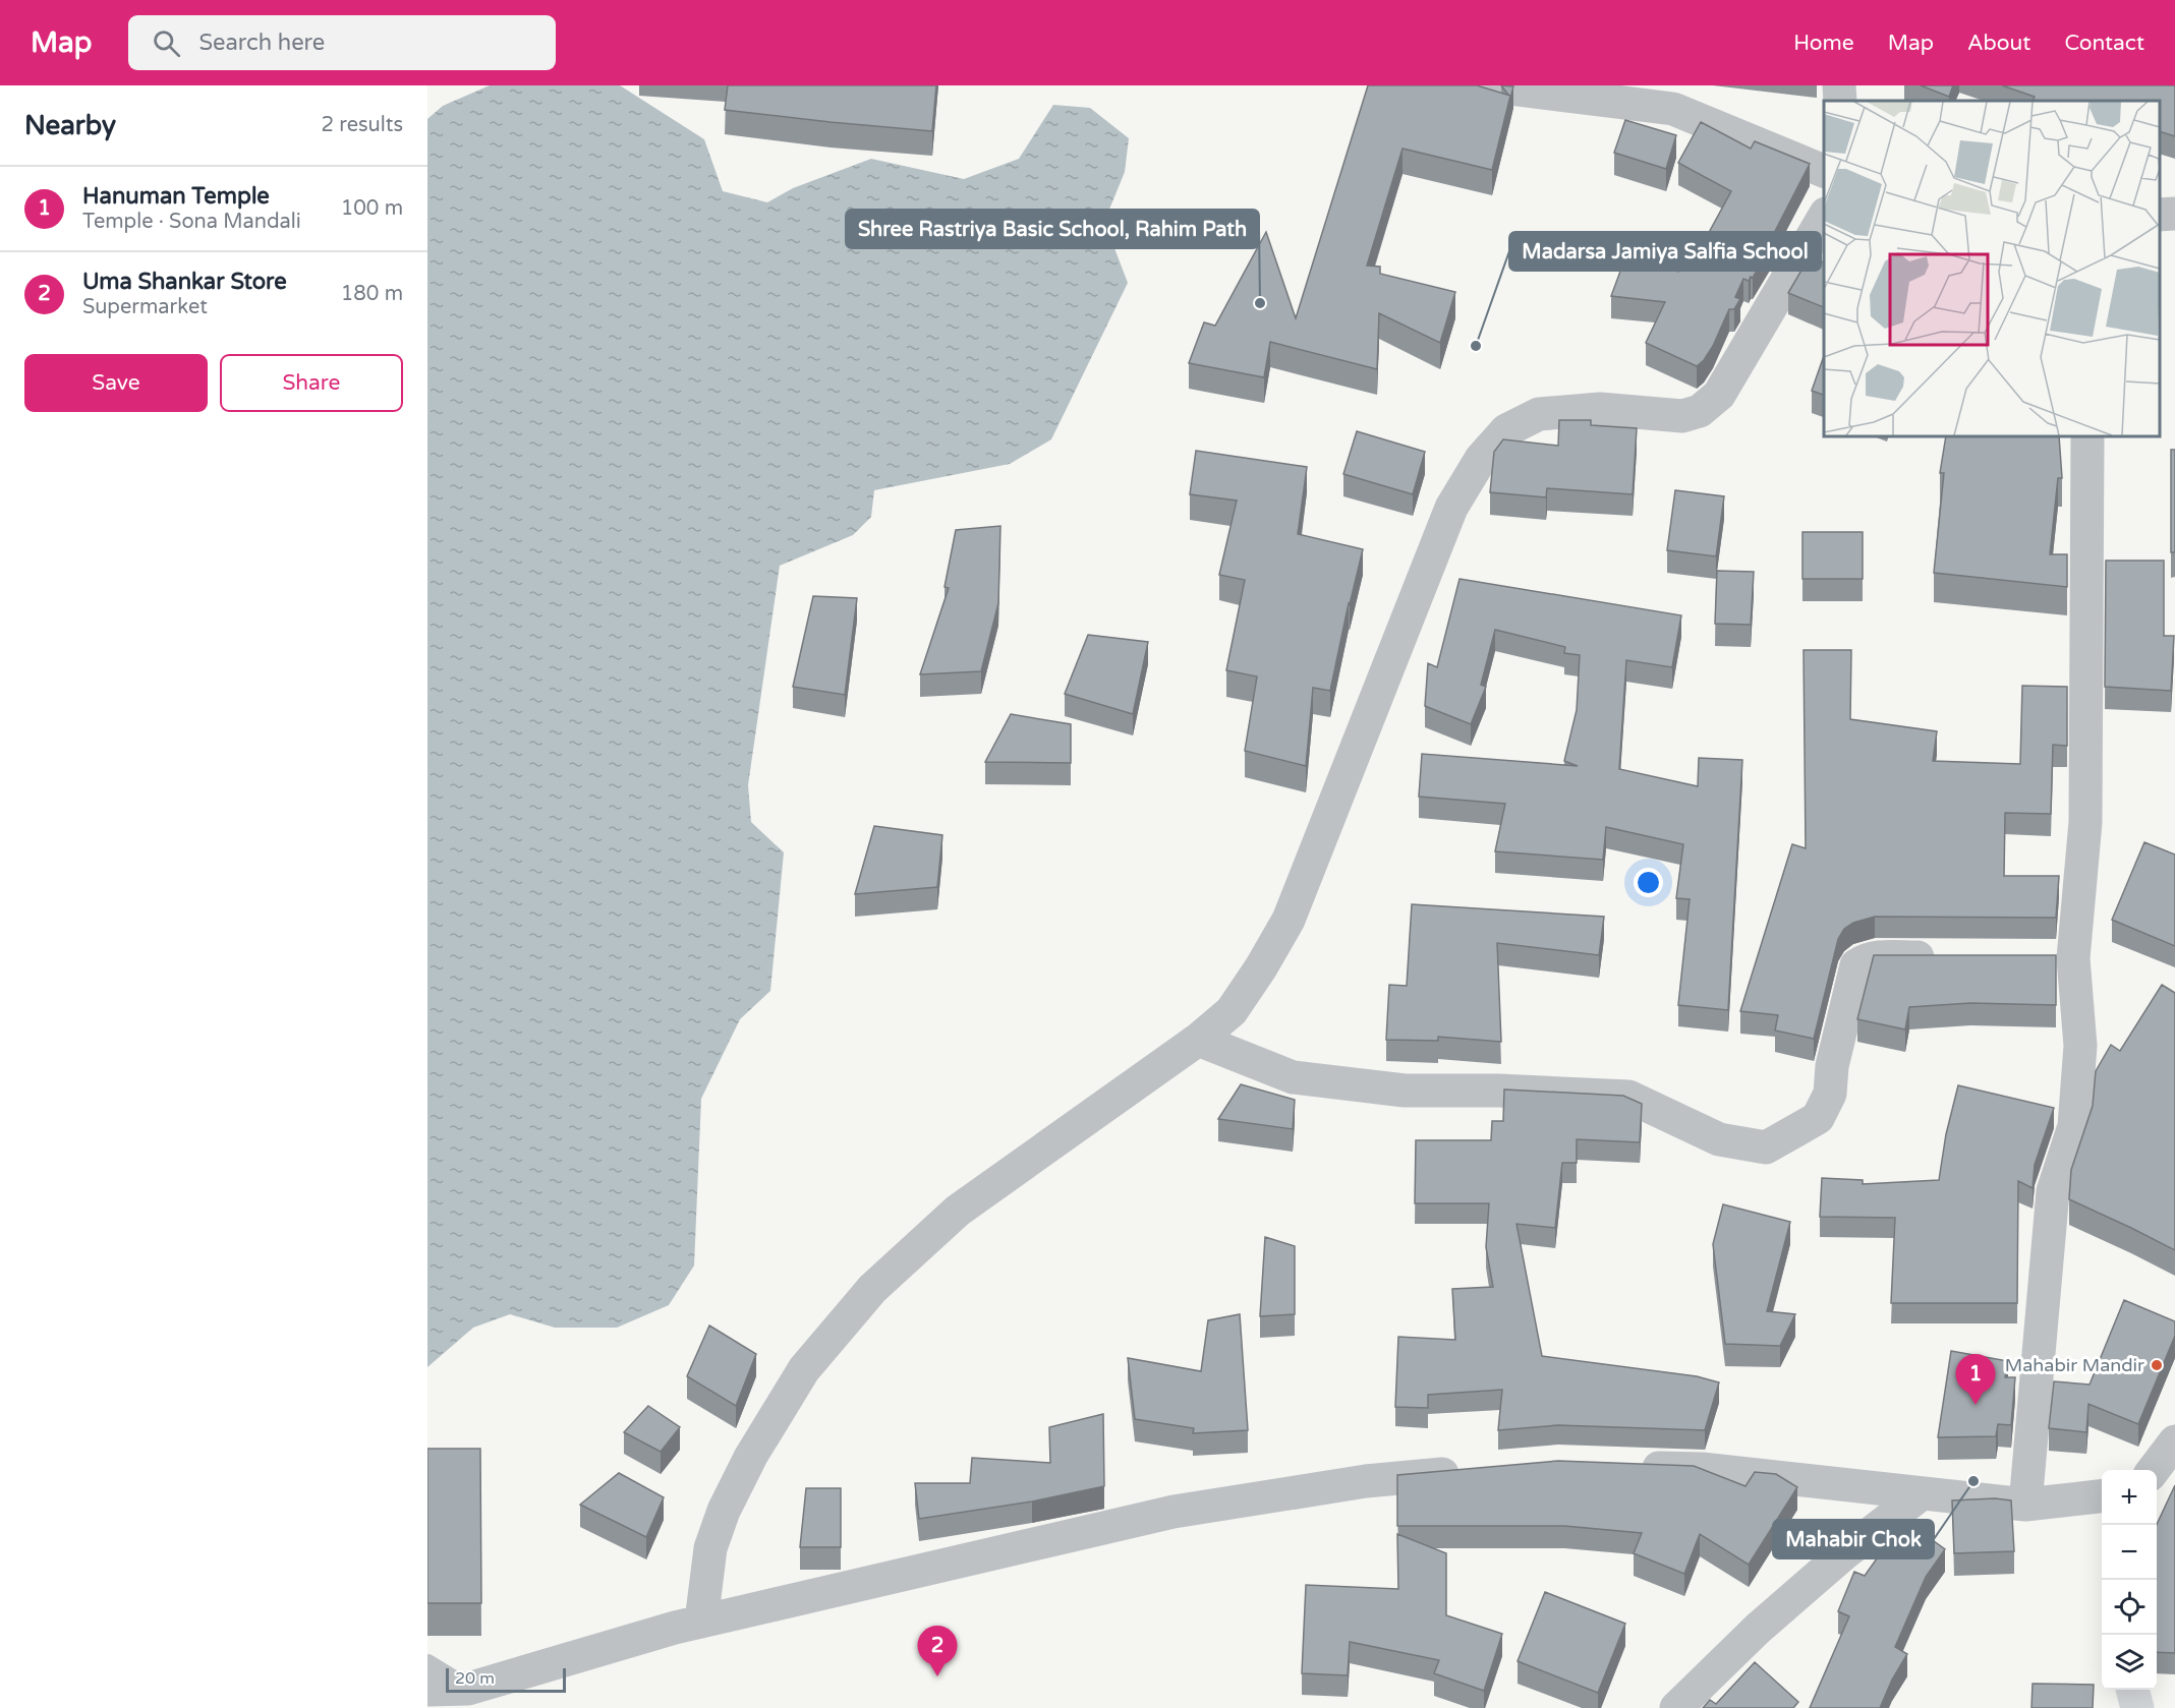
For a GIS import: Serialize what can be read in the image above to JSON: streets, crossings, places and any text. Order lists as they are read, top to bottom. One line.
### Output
{"places":["Shree Rastriya Basic School, Rahim Path","Madarsa Jamiya Salfia School","Mahabir Mandir","Mahabir Chok"],"scale_bar":"20 m","page":{"header":"Map","search":"Search here","nav":["Home","Map","About","Contact"],"heading":["Nearby","2 results"],"list":[{"mark":"1","name":"Hanuman Temple","note":"Temple · Sona Mandali","value":"100 m"},{"mark":"2","name":"Uma Shankar Store","note":"Supermarket","value":"180 m"}],"buttons":["Save","Share"],"pins":["1","2"],"map_buttons":["+","−"],"scale":"20 m"}}
